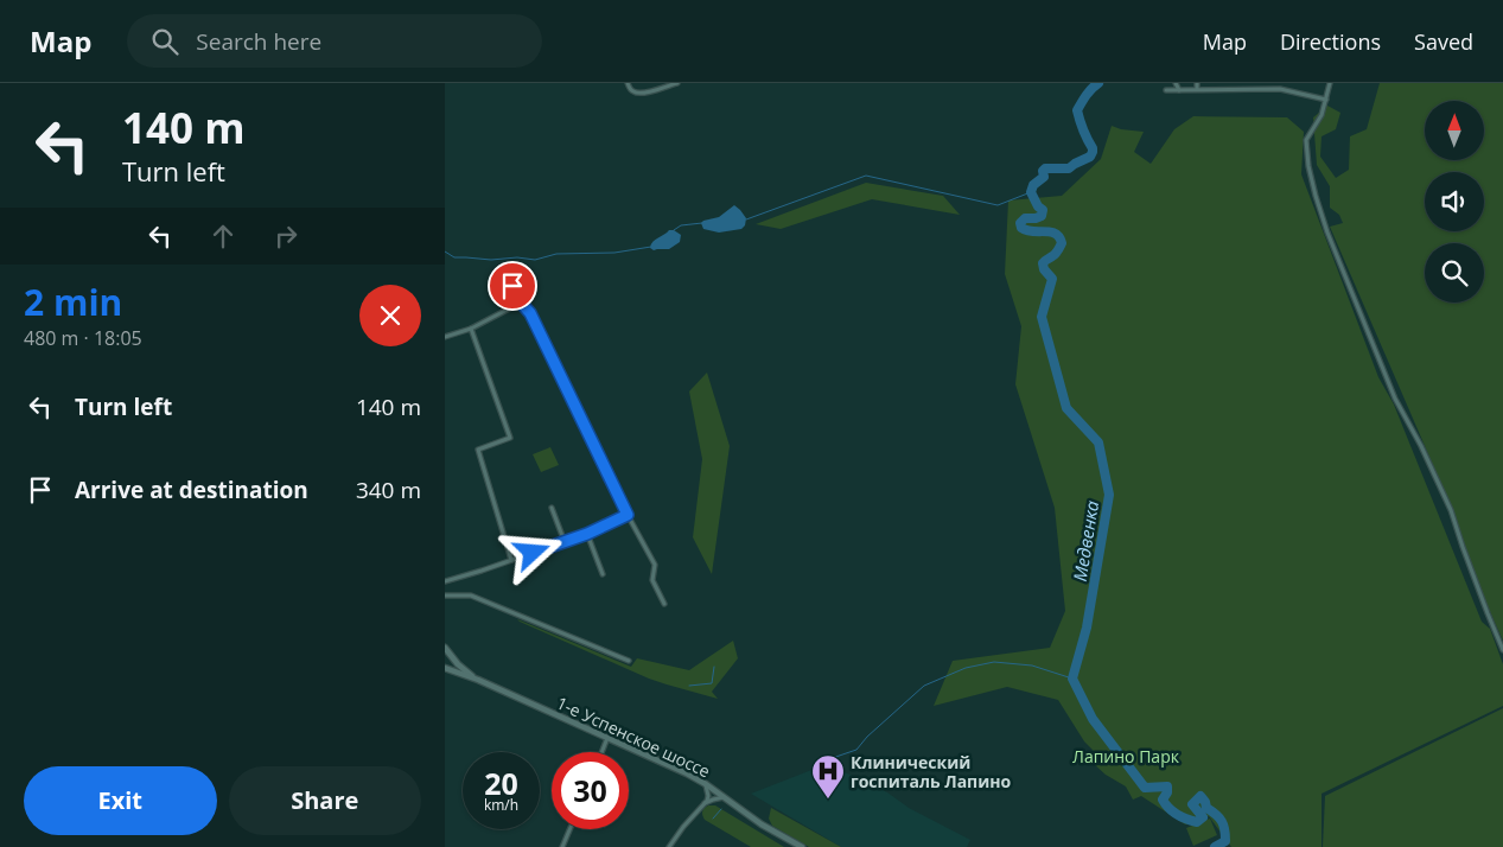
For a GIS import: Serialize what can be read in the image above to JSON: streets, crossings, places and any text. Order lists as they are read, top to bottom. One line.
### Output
{"streets":{"main road":["1-е Успенское шоссе"]},"water":["Медвенка"],"parks":["Лапино Парк"],"places":{"hospital":["Клинический госпиталь Лапино"]},"north":"top","page":{"header":"Map","search":"Search here","nav":["Map","Directions","Saved"],"turn":["140 m","Turn left"],"heading":["2 min","480 m · 18:05"],"list":[{"name":"Turn left","value":"140 m"},{"name":"Arrive at destination","value":"340 m"}],"speed":"20 km/h","limit":"30","buttons":["Exit","Share"]}}
